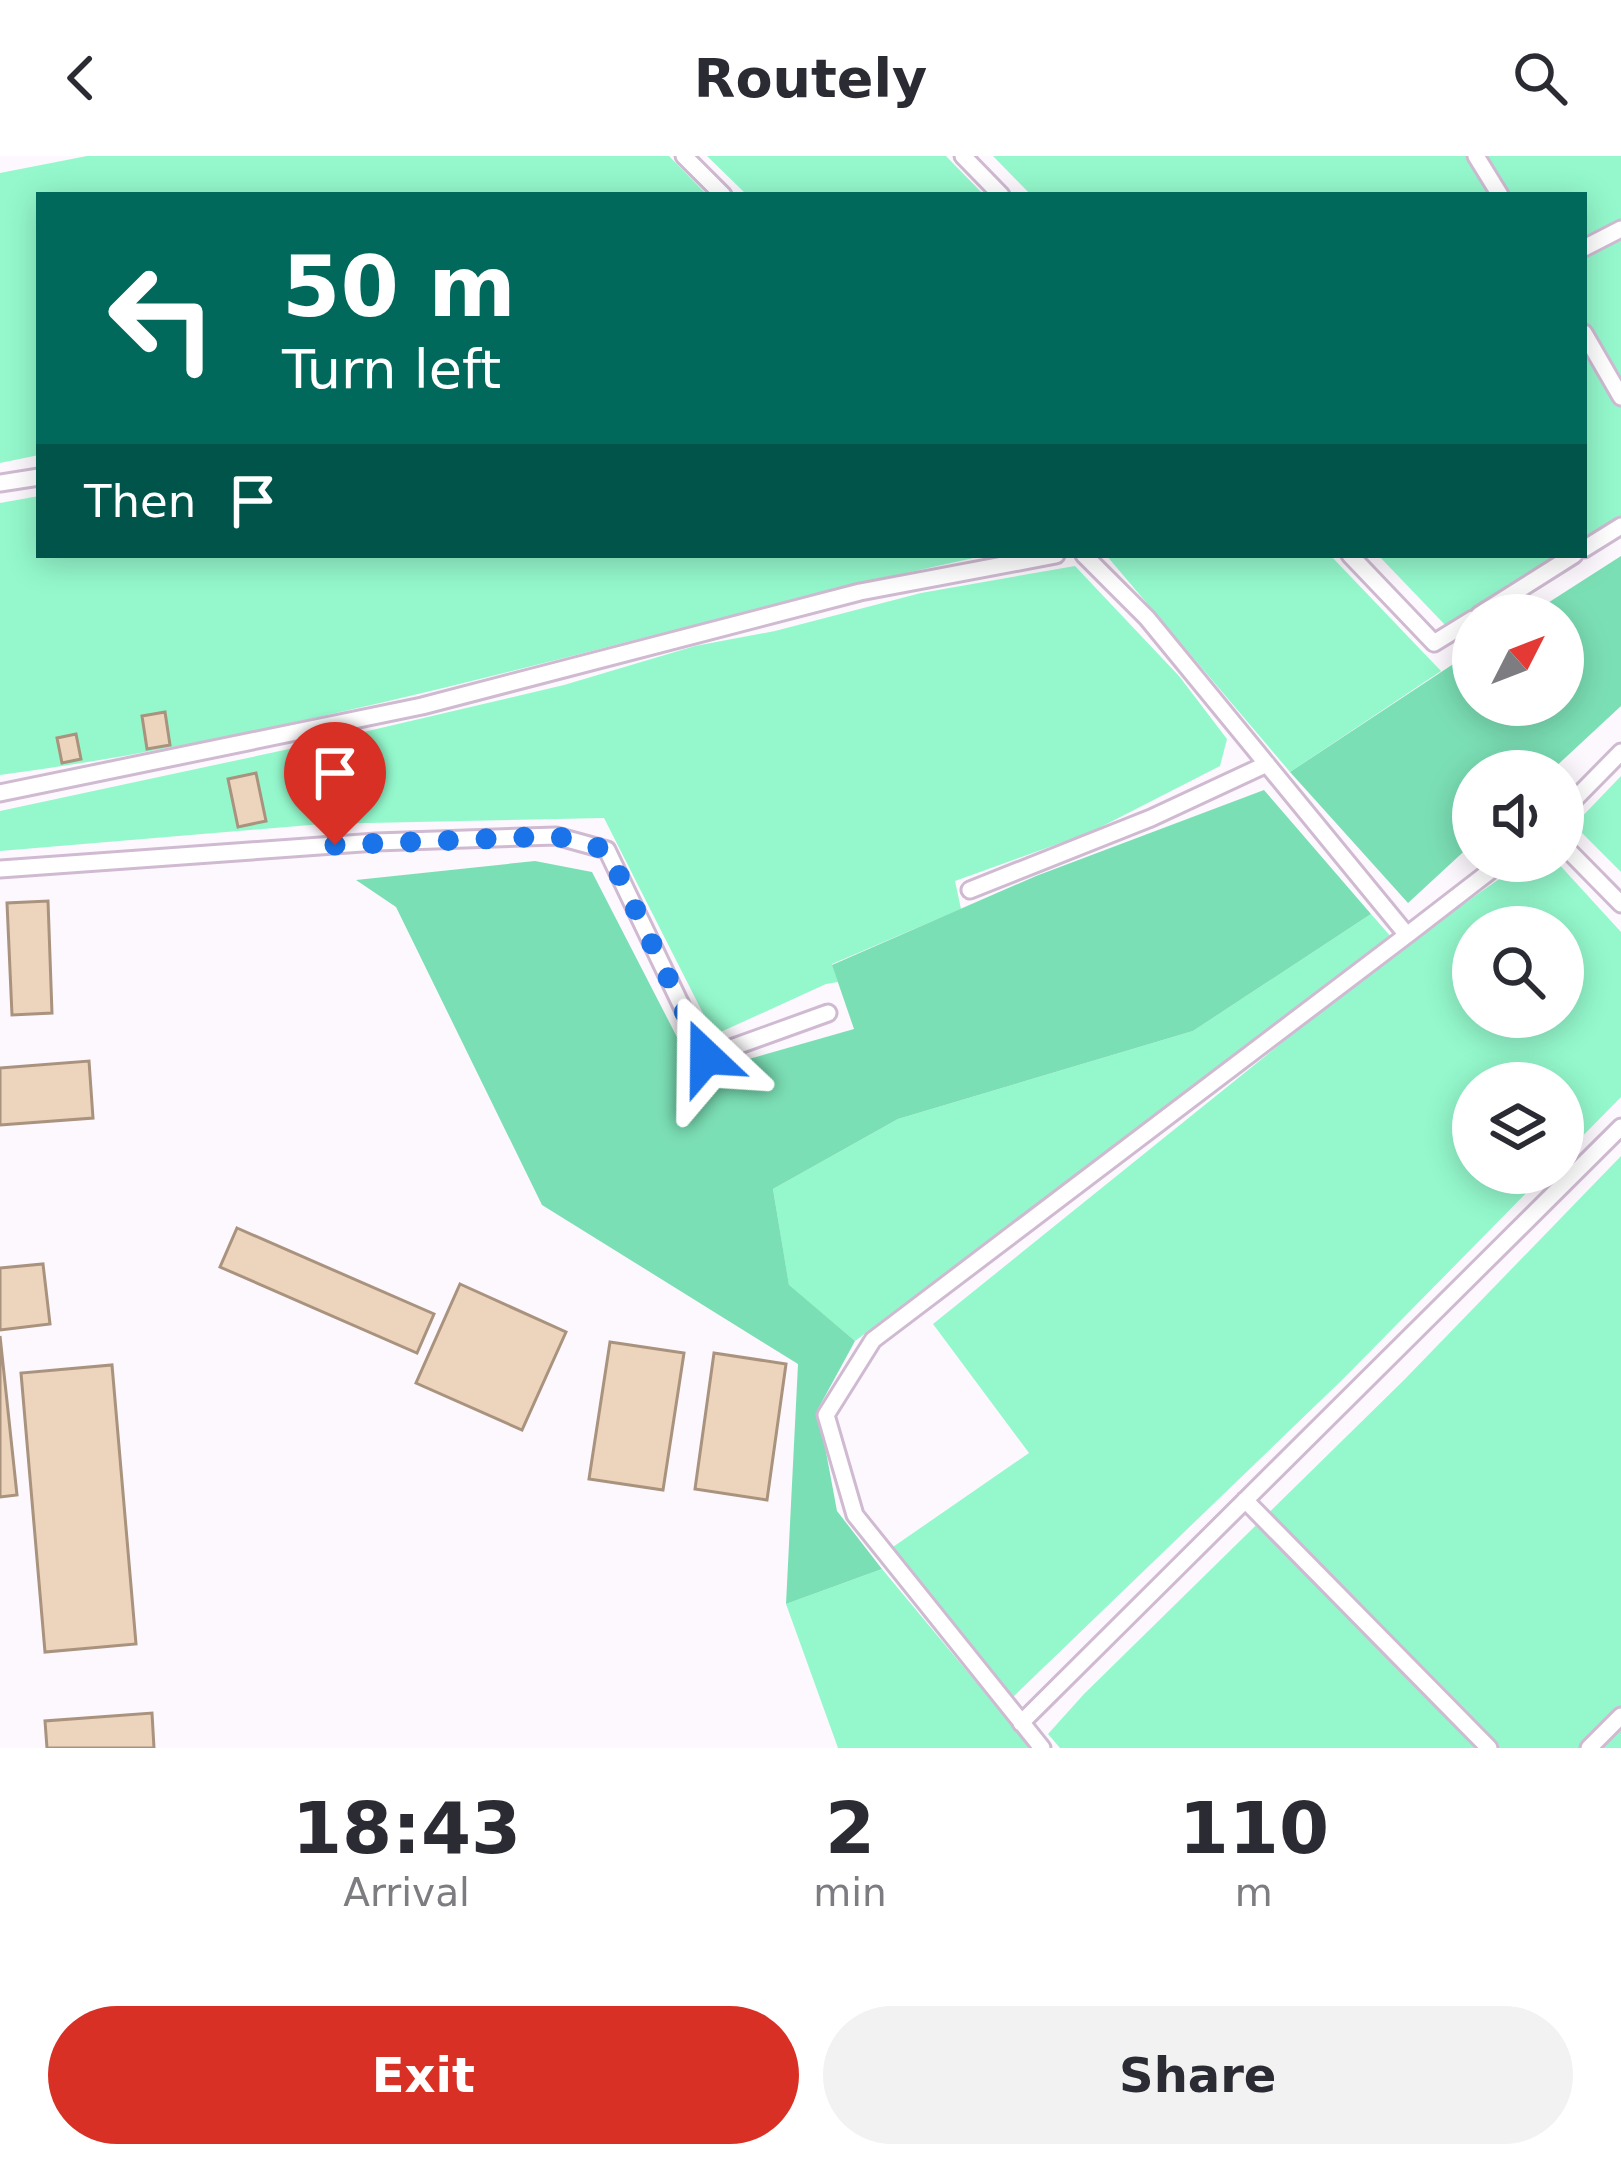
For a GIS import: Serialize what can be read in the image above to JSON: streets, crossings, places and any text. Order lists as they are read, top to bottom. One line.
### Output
{"north":"top right","page":{"header":"Routely","turn":["50 m","Turn left"],"then":"Then","eta":["18:43","Arrival","2","min","110","m"],"buttons":["Exit","Share"]}}
